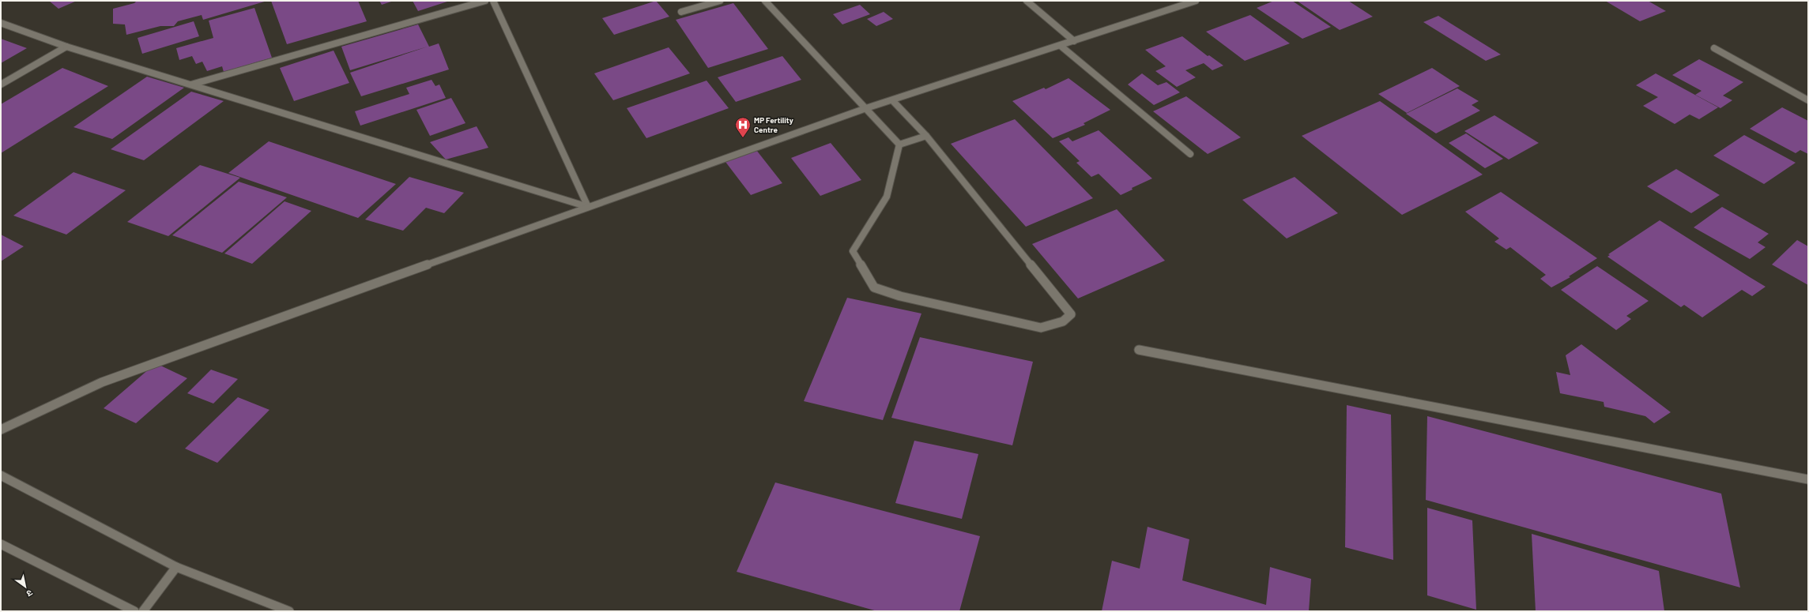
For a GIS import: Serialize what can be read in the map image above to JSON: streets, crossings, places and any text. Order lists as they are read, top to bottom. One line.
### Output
{"places":{"hospital":["MP Fertility Centre"]},"north":"bottom right"}
